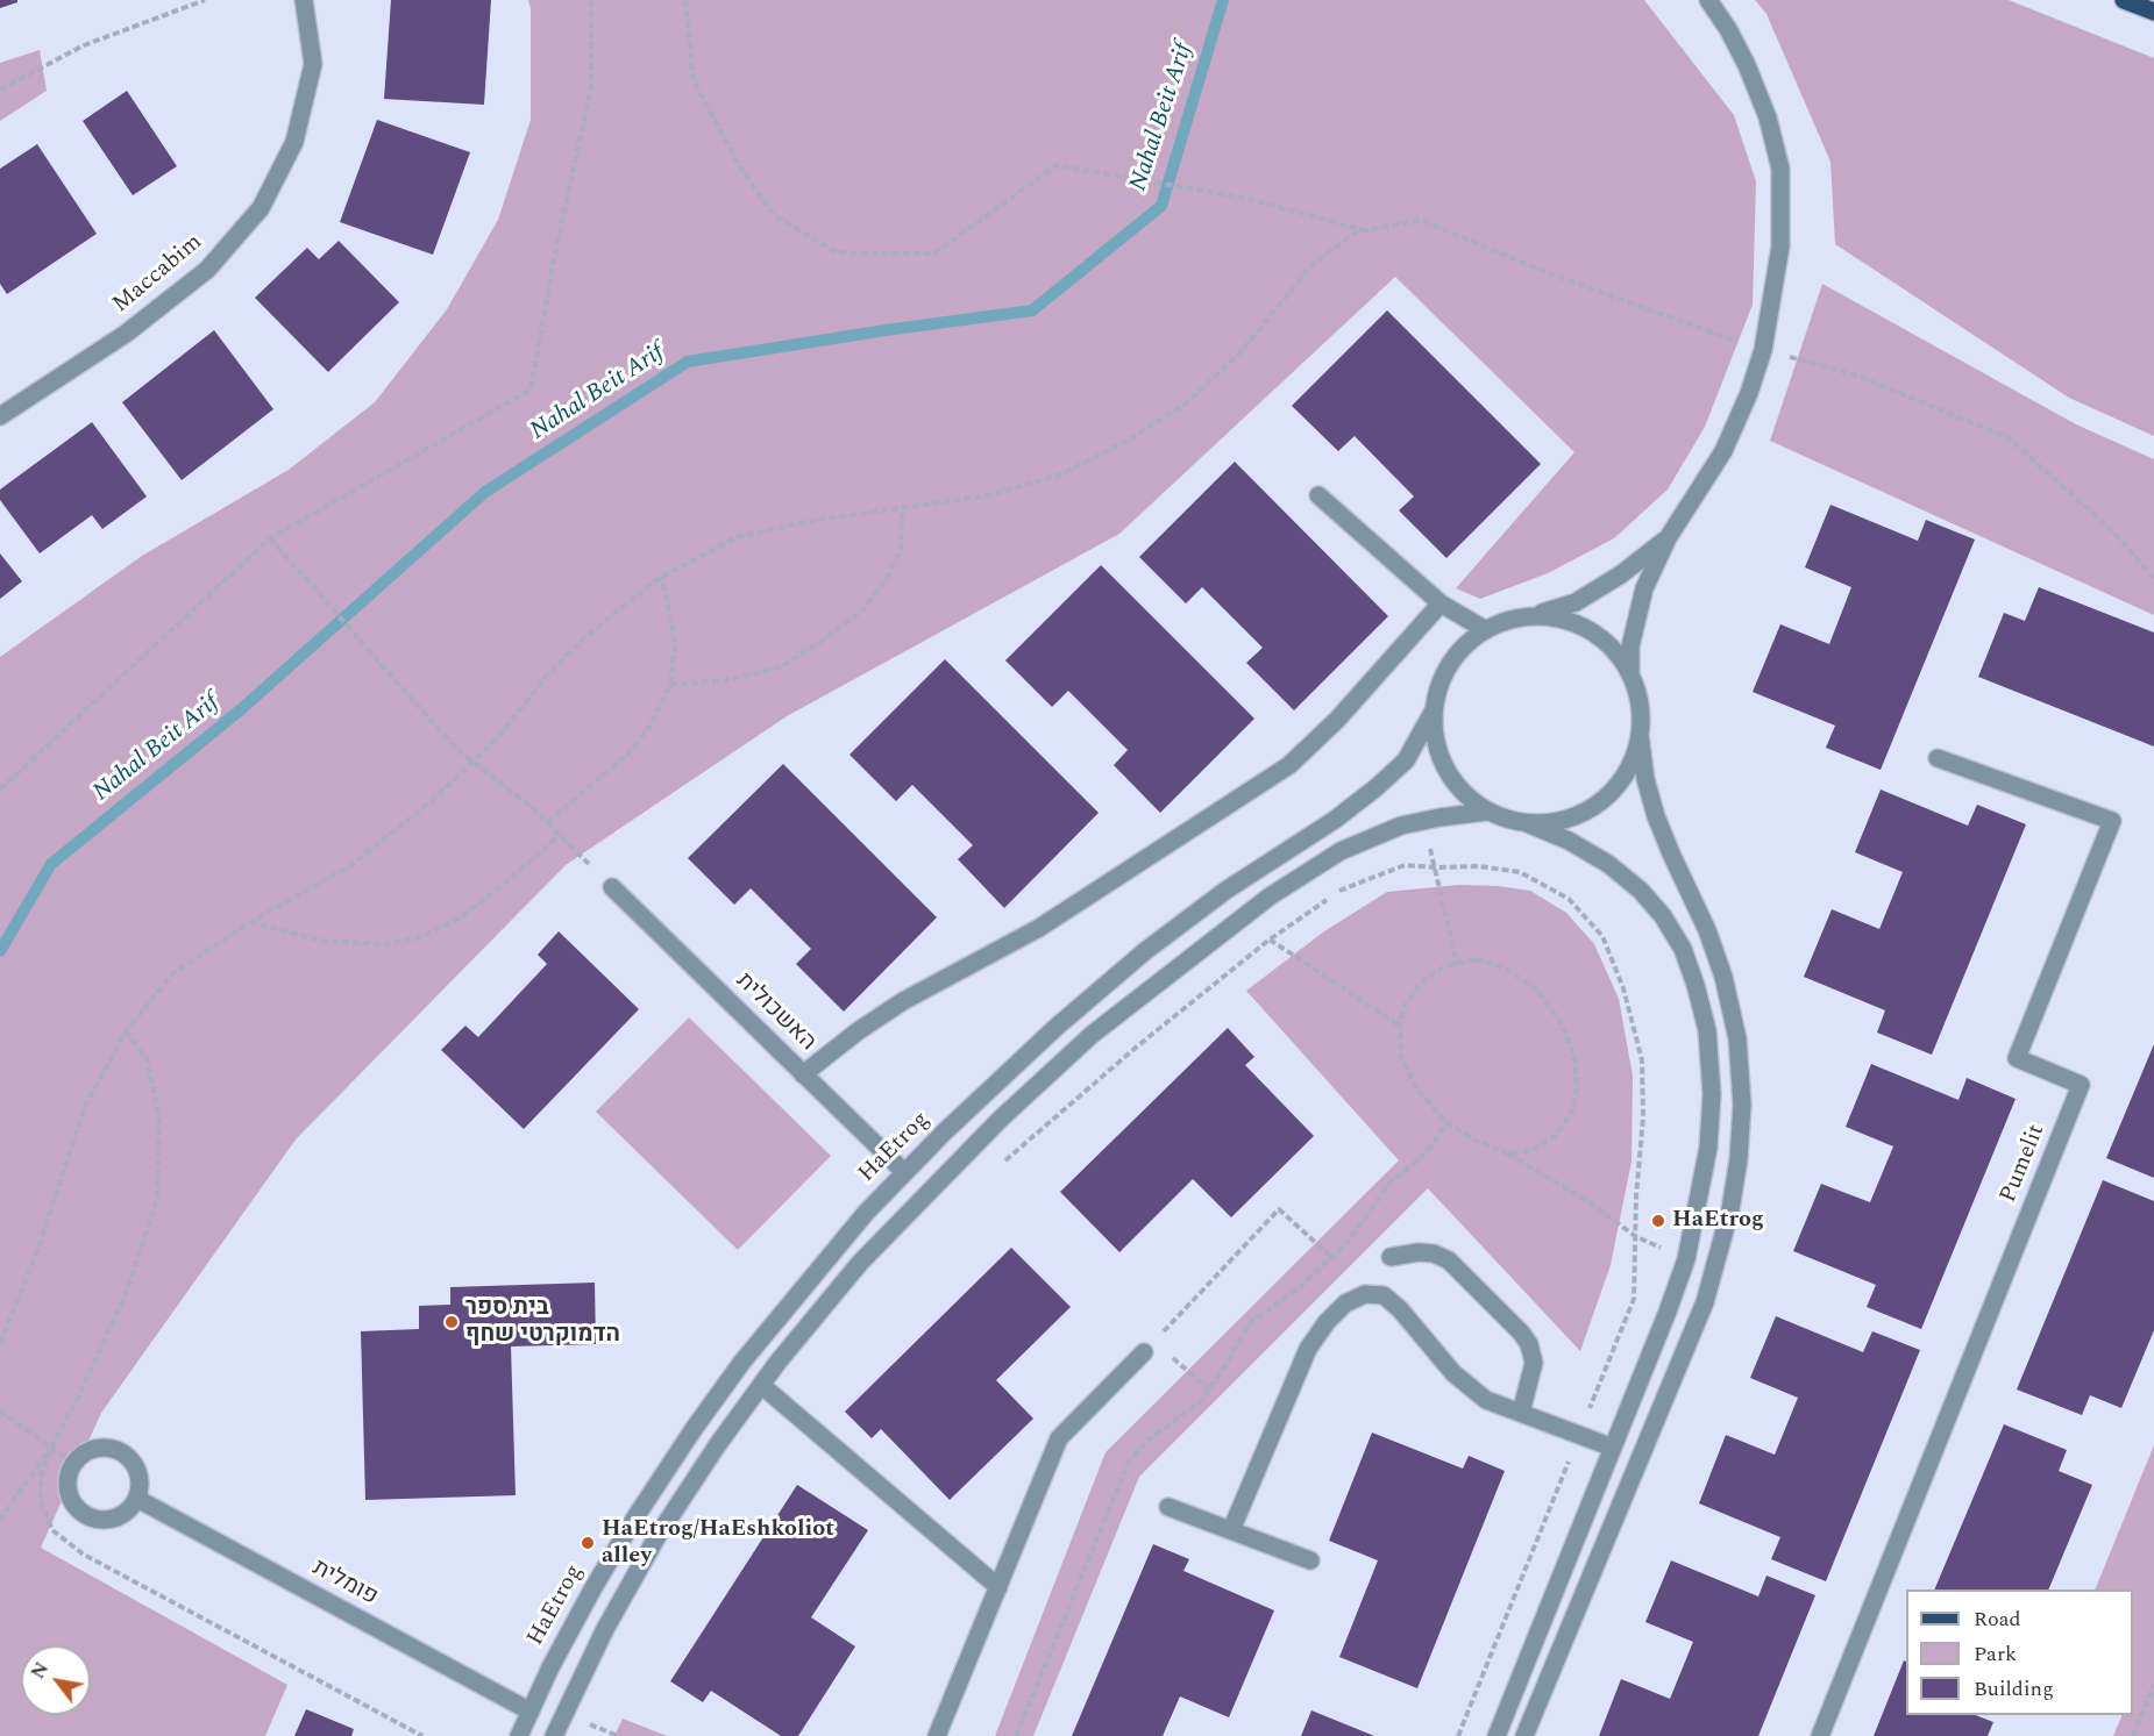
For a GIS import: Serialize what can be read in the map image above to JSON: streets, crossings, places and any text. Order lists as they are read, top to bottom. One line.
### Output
{"streets":{"street":["Maccabim","האשכולית","HaEtrog","Pumelit","פומלית"]},"crossings":[["האשכולית","HaEtrog"],["HaEtrog","פומלית"]],"water":["Nahal Beit Arif"],"places":["HaEtrog","בית ספר הדמוקרטי שחף","HaEtrog/HaEshkoliot alley"],"legend":["Road","Park","Building"],"north":"top left"}
